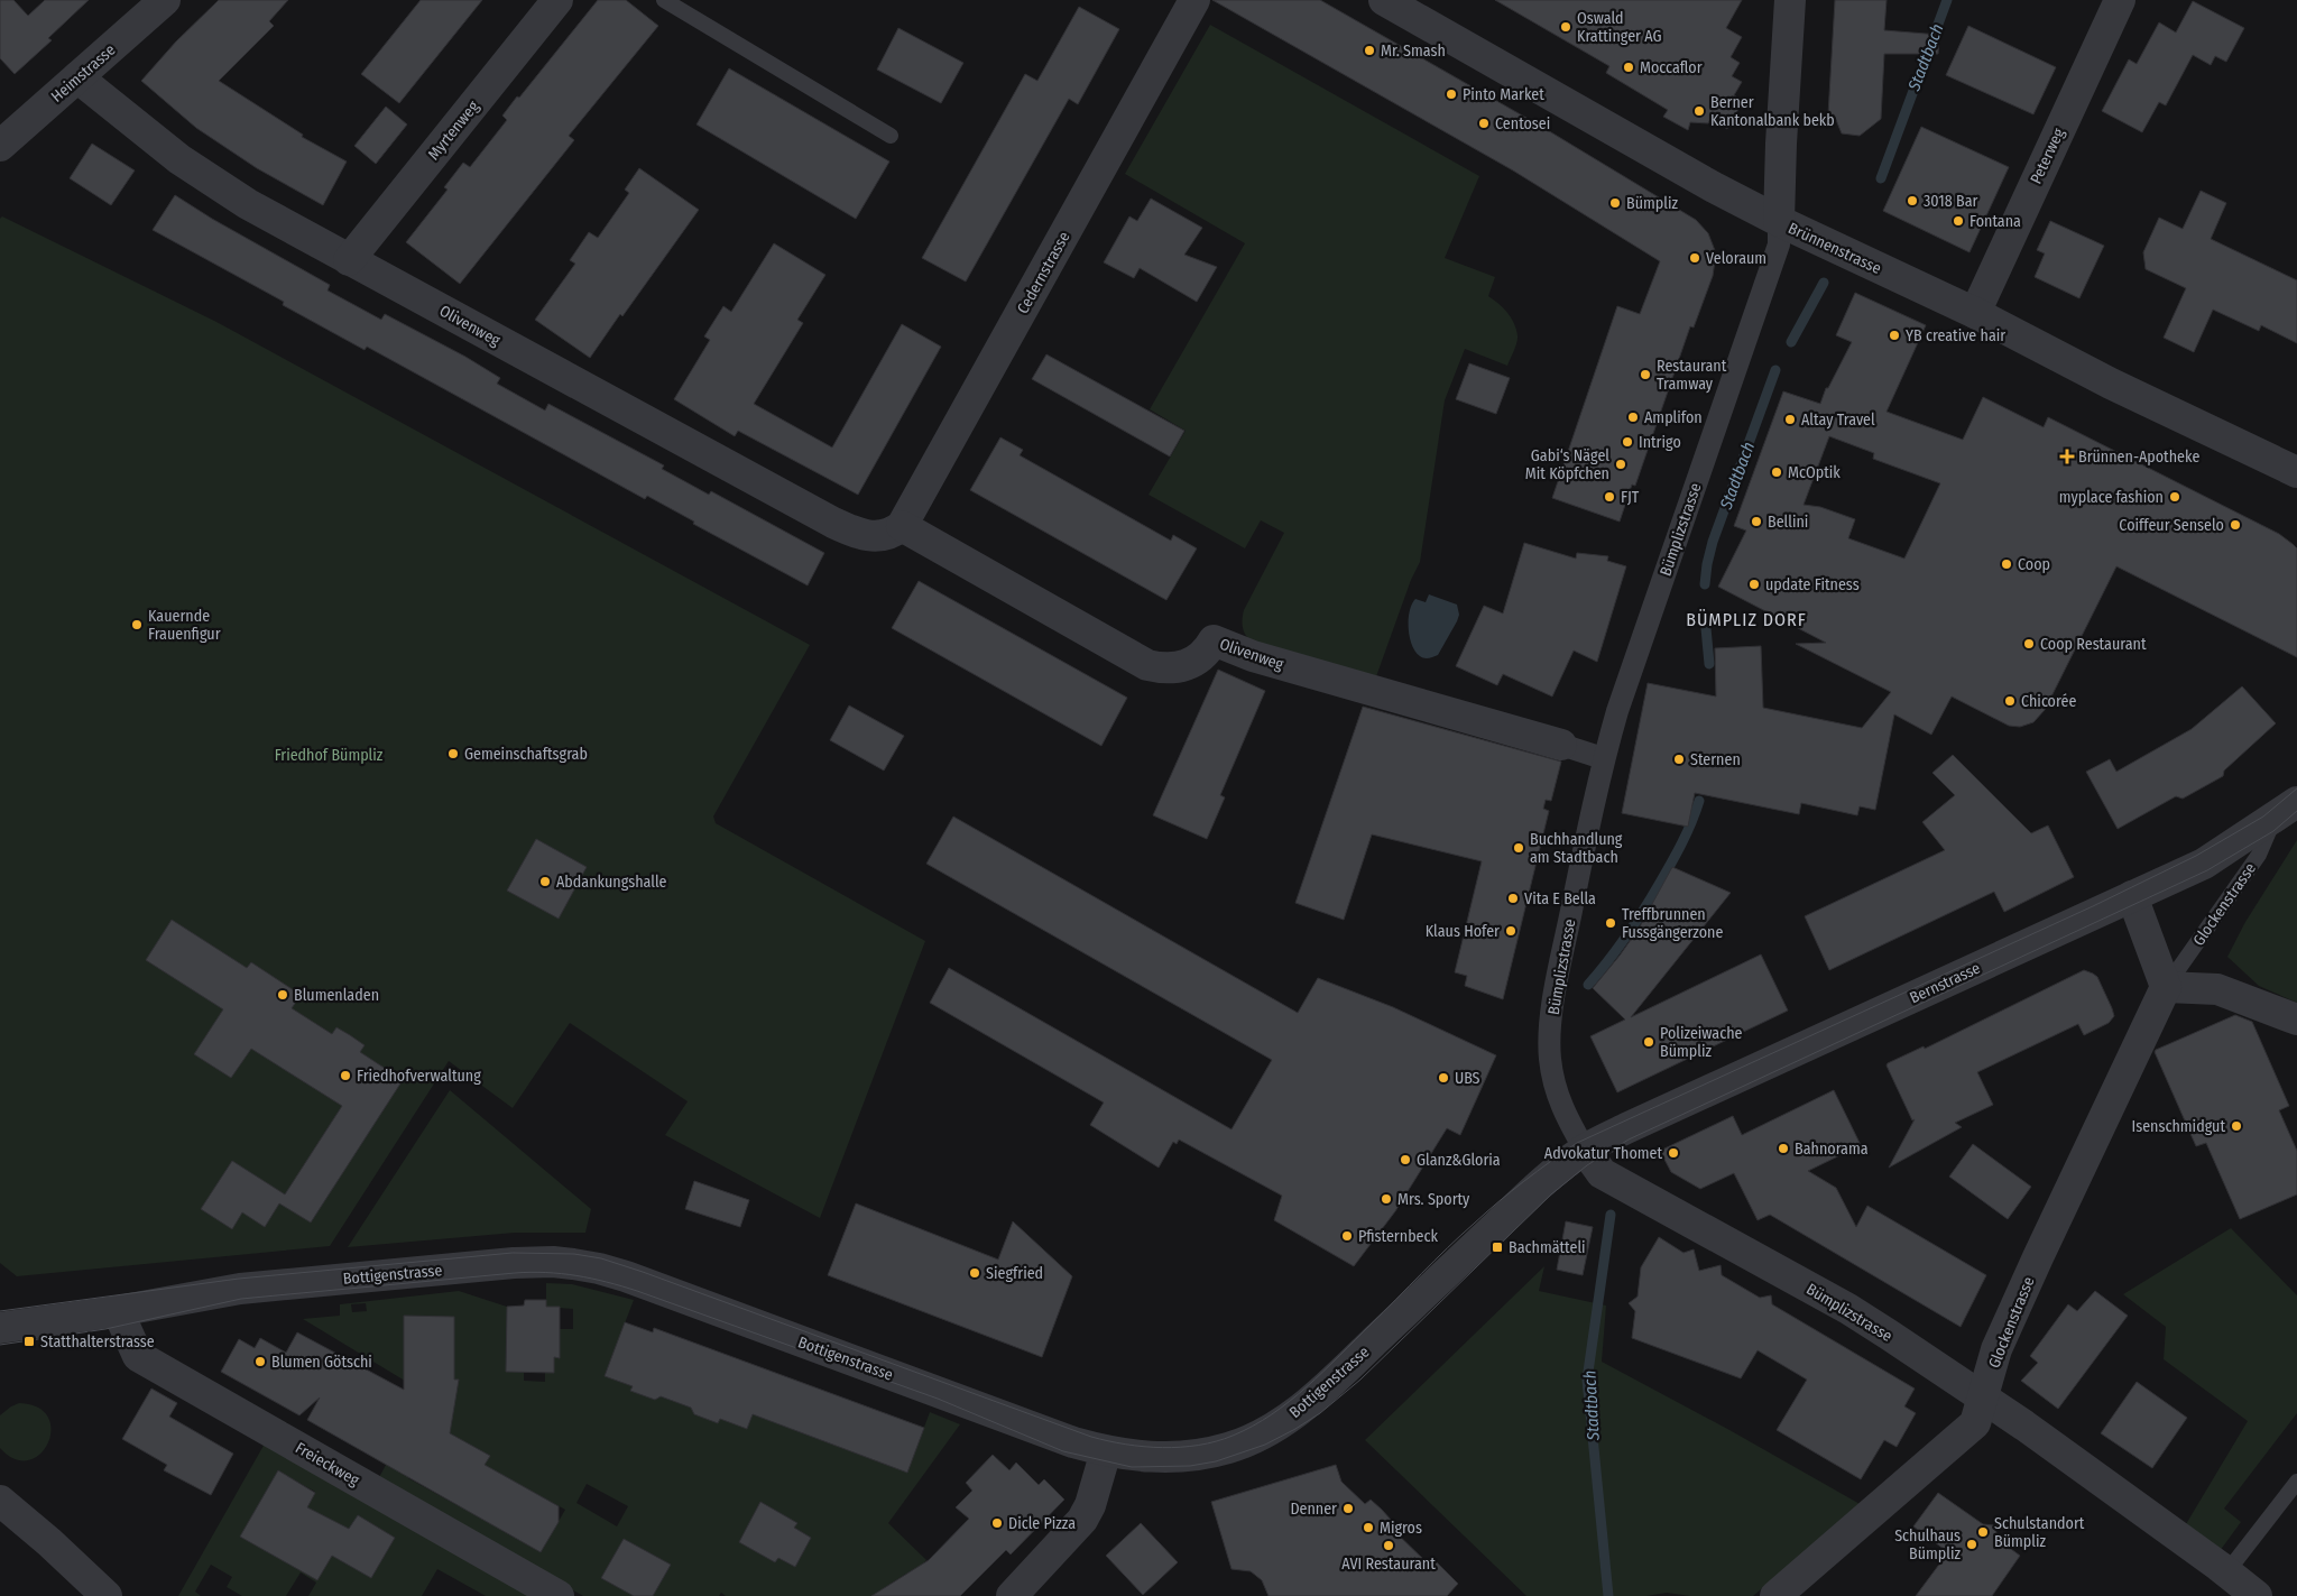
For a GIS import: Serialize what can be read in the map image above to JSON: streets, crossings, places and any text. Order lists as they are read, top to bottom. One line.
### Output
{"streets":{"street":["Heimstrasse","Myrtenweg","Peterweg","Brünnenstrasse","Cedernstrasse","Olivenweg","Bümplizstrasse","Glockenstrasse","Bernstrasse","Bottigenstrasse","Freieckweg"]},"crossings":[["Heimstrasse","Olivenweg"],["Myrtenweg","Olivenweg"],["Peterweg","Brünnenstrasse"],["Brünnenstrasse","Bümplizstrasse"],["Cedernstrasse","Olivenweg"],["Olivenweg","Bümplizstrasse"],["Bümplizstrasse","Glockenstrasse"],["Bümplizstrasse","Bernstrasse"],["Bümplizstrasse","Bottigenstrasse"],["Glockenstrasse","Bernstrasse"],["Bernstrasse","Bottigenstrasse"],["Bottigenstrasse","Freieckweg"]],"districts":["BÜMPLIZ DORF"],"water":["Stadtbach"],"parks":["Friedhof Bümpliz"],"places":{"other":["Oswald Krattinger AG","Mr. Smash","Moccaflor","Pinto Market","Berner Kantonalbank bekb","Centosei","3018 Bar","Bümpliz","Fontana","Veloraum","YB creative hair","Restaurant Tramway","Amplifon","Altay Travel","Intrigo","Gabi‘s Nägel Mit Köpfchen","McOptik","FJT","myplace fashion","Bellini","Coiffeur Senselo","Coop","update Fitness","Kauernde Frauenfigur","Coop Restaurant","Chicorée","Gemeinschaftsgrab","Sternen","Buchhandlung am Stadtbach","Abdankungshalle","Vita E Bella","Treffbrunnen Fussgängerzone","Klaus Hofer","Blumenladen","Polizeiwache Bümpliz","Friedhofverwaltung","UBS","Isenschmidgut","Bahnorama","Advokatur Thomet","Glanz&Gloria","Mrs. Sporty","Pfisternbeck","Siegfried","Blumen Götschi","Denner","Dicle Pizza","Migros","Schulstandort Bümpliz","Schulhaus Bümpliz","AVI Restaurant"],"health":["Brünnen-Apotheke"],"transit":["Bachmätteli","Statthalterstrasse"]}}
